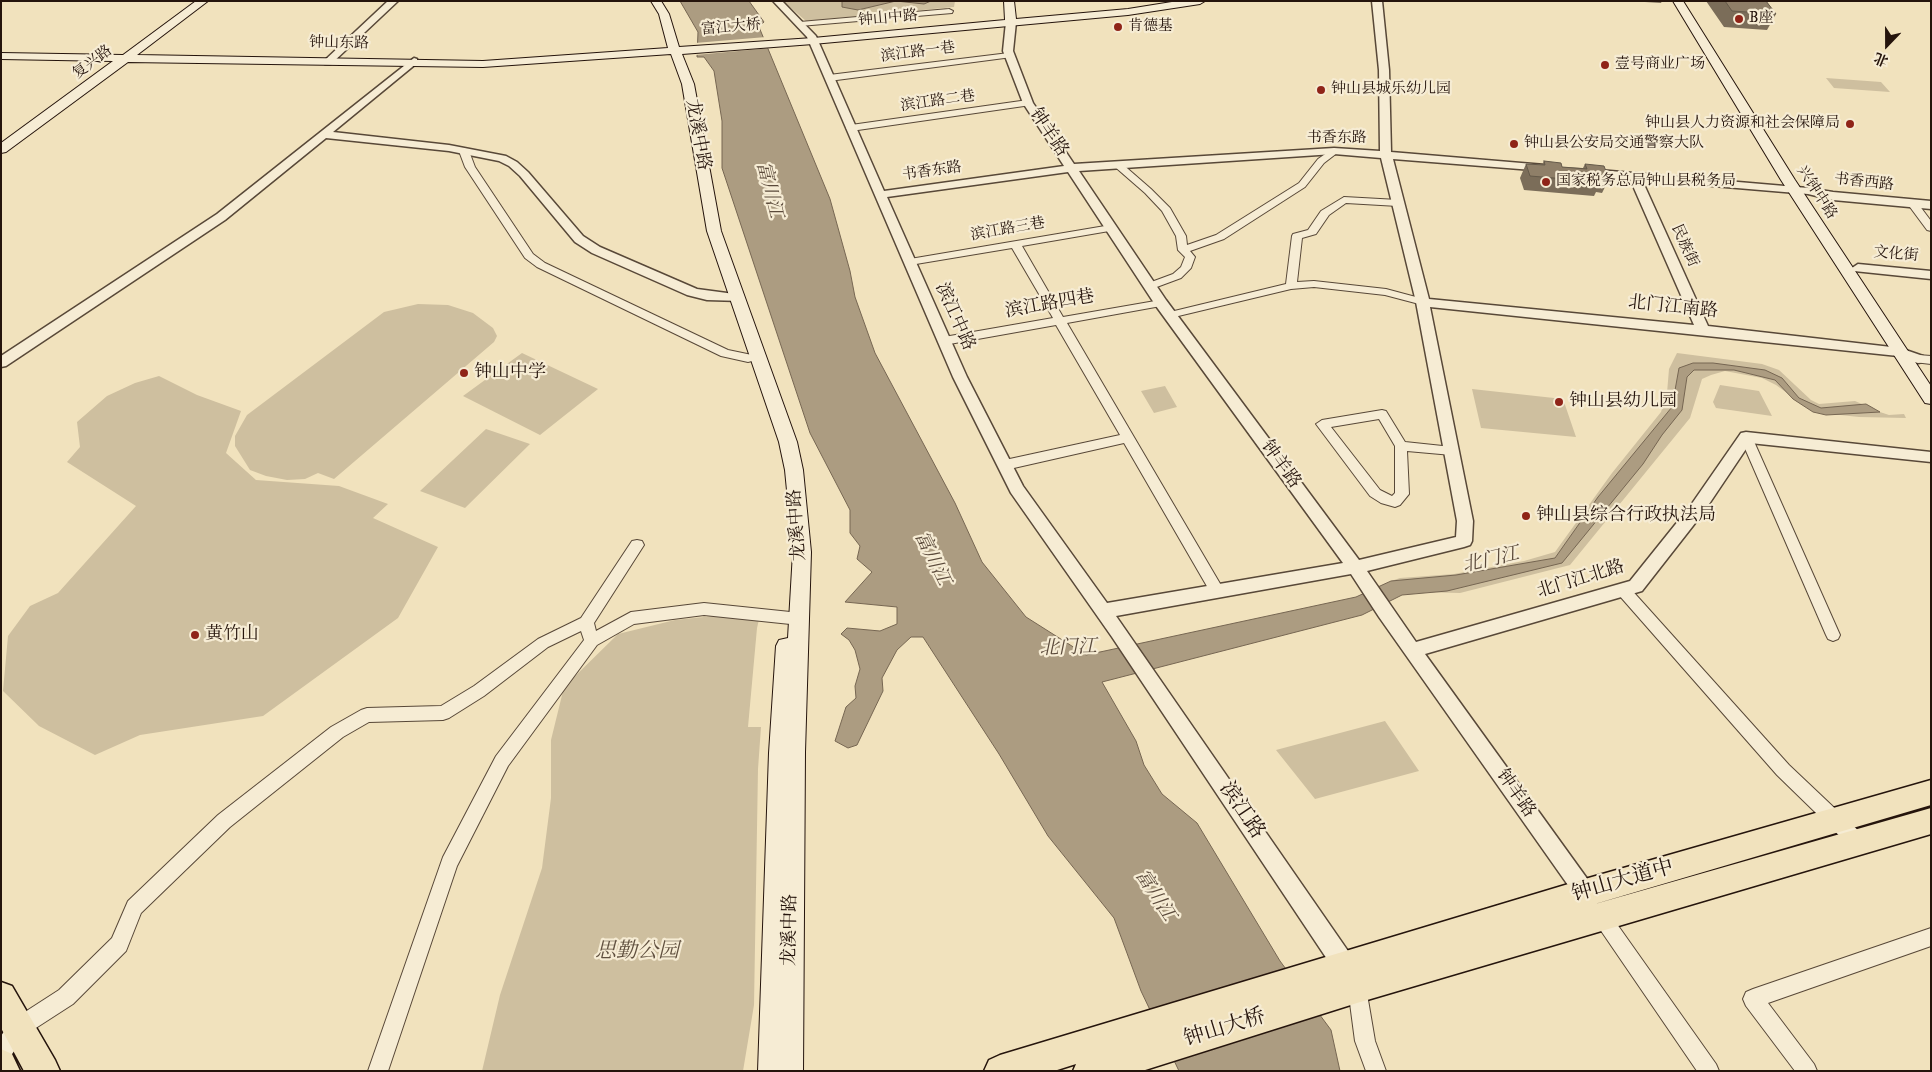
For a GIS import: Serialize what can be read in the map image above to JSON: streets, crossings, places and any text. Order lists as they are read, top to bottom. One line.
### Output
{"streets":{"highway":["钟山大道中","钟山大桥"],"main road":["钟山中路","富江大桥","钟山东路","复兴路","龙溪中路","兴钟中路"],"street":["滨江路一巷","滨江路二巷","钟羊路","书香东路","书香西路","滨江路三巷","民族街","文化街","滨江路四巷","北门江南路","滨江中路","北门江北路","滨江路"]},"crossings":[["钟山中路","富江大桥"],["钟山中路","钟羊路"],["钟山中路","滨江中路"],["富江大桥","钟山东路"],["富江大桥","龙溪中路"],["钟山东路","复兴路"],["钟山东路","龙溪中路"],["滨江路一巷","钟羊路"],["滨江路一巷","滨江中路"],["滨江路二巷","钟羊路"],["滨江路二巷","滨江中路"],["钟羊路","书香东路"],["钟羊路","滨江路三巷"],["钟羊路","滨江路四巷"],["钟羊路","北门江北路"],["钟羊路","钟山大道中"],["书香东路","滨江中路"],["书香西路","兴钟中路"],["兴钟中路","文化街"],["兴钟中路","北门江南路"],["滨江路三巷","滨江中路"],["民族街","北门江南路"],["滨江路四巷","滨江中路"],["滨江中路","滨江路"],["滨江路","钟山大道中"],["钟山大道中","钟山大桥"]],"water":["富川江","北门江"],"parks":["思勤公园"],"places":["B座","肯德基","壹号商业广场","钟山县城乐幼儿园","钟山县人力资源和社会保障局","钟山县公安局交通警察大队","国家税务总局钟山县税务局","钟山中学","钟山县幼儿园","钟山县综合行政执法局","黄竹山"],"north":"bottom"}
